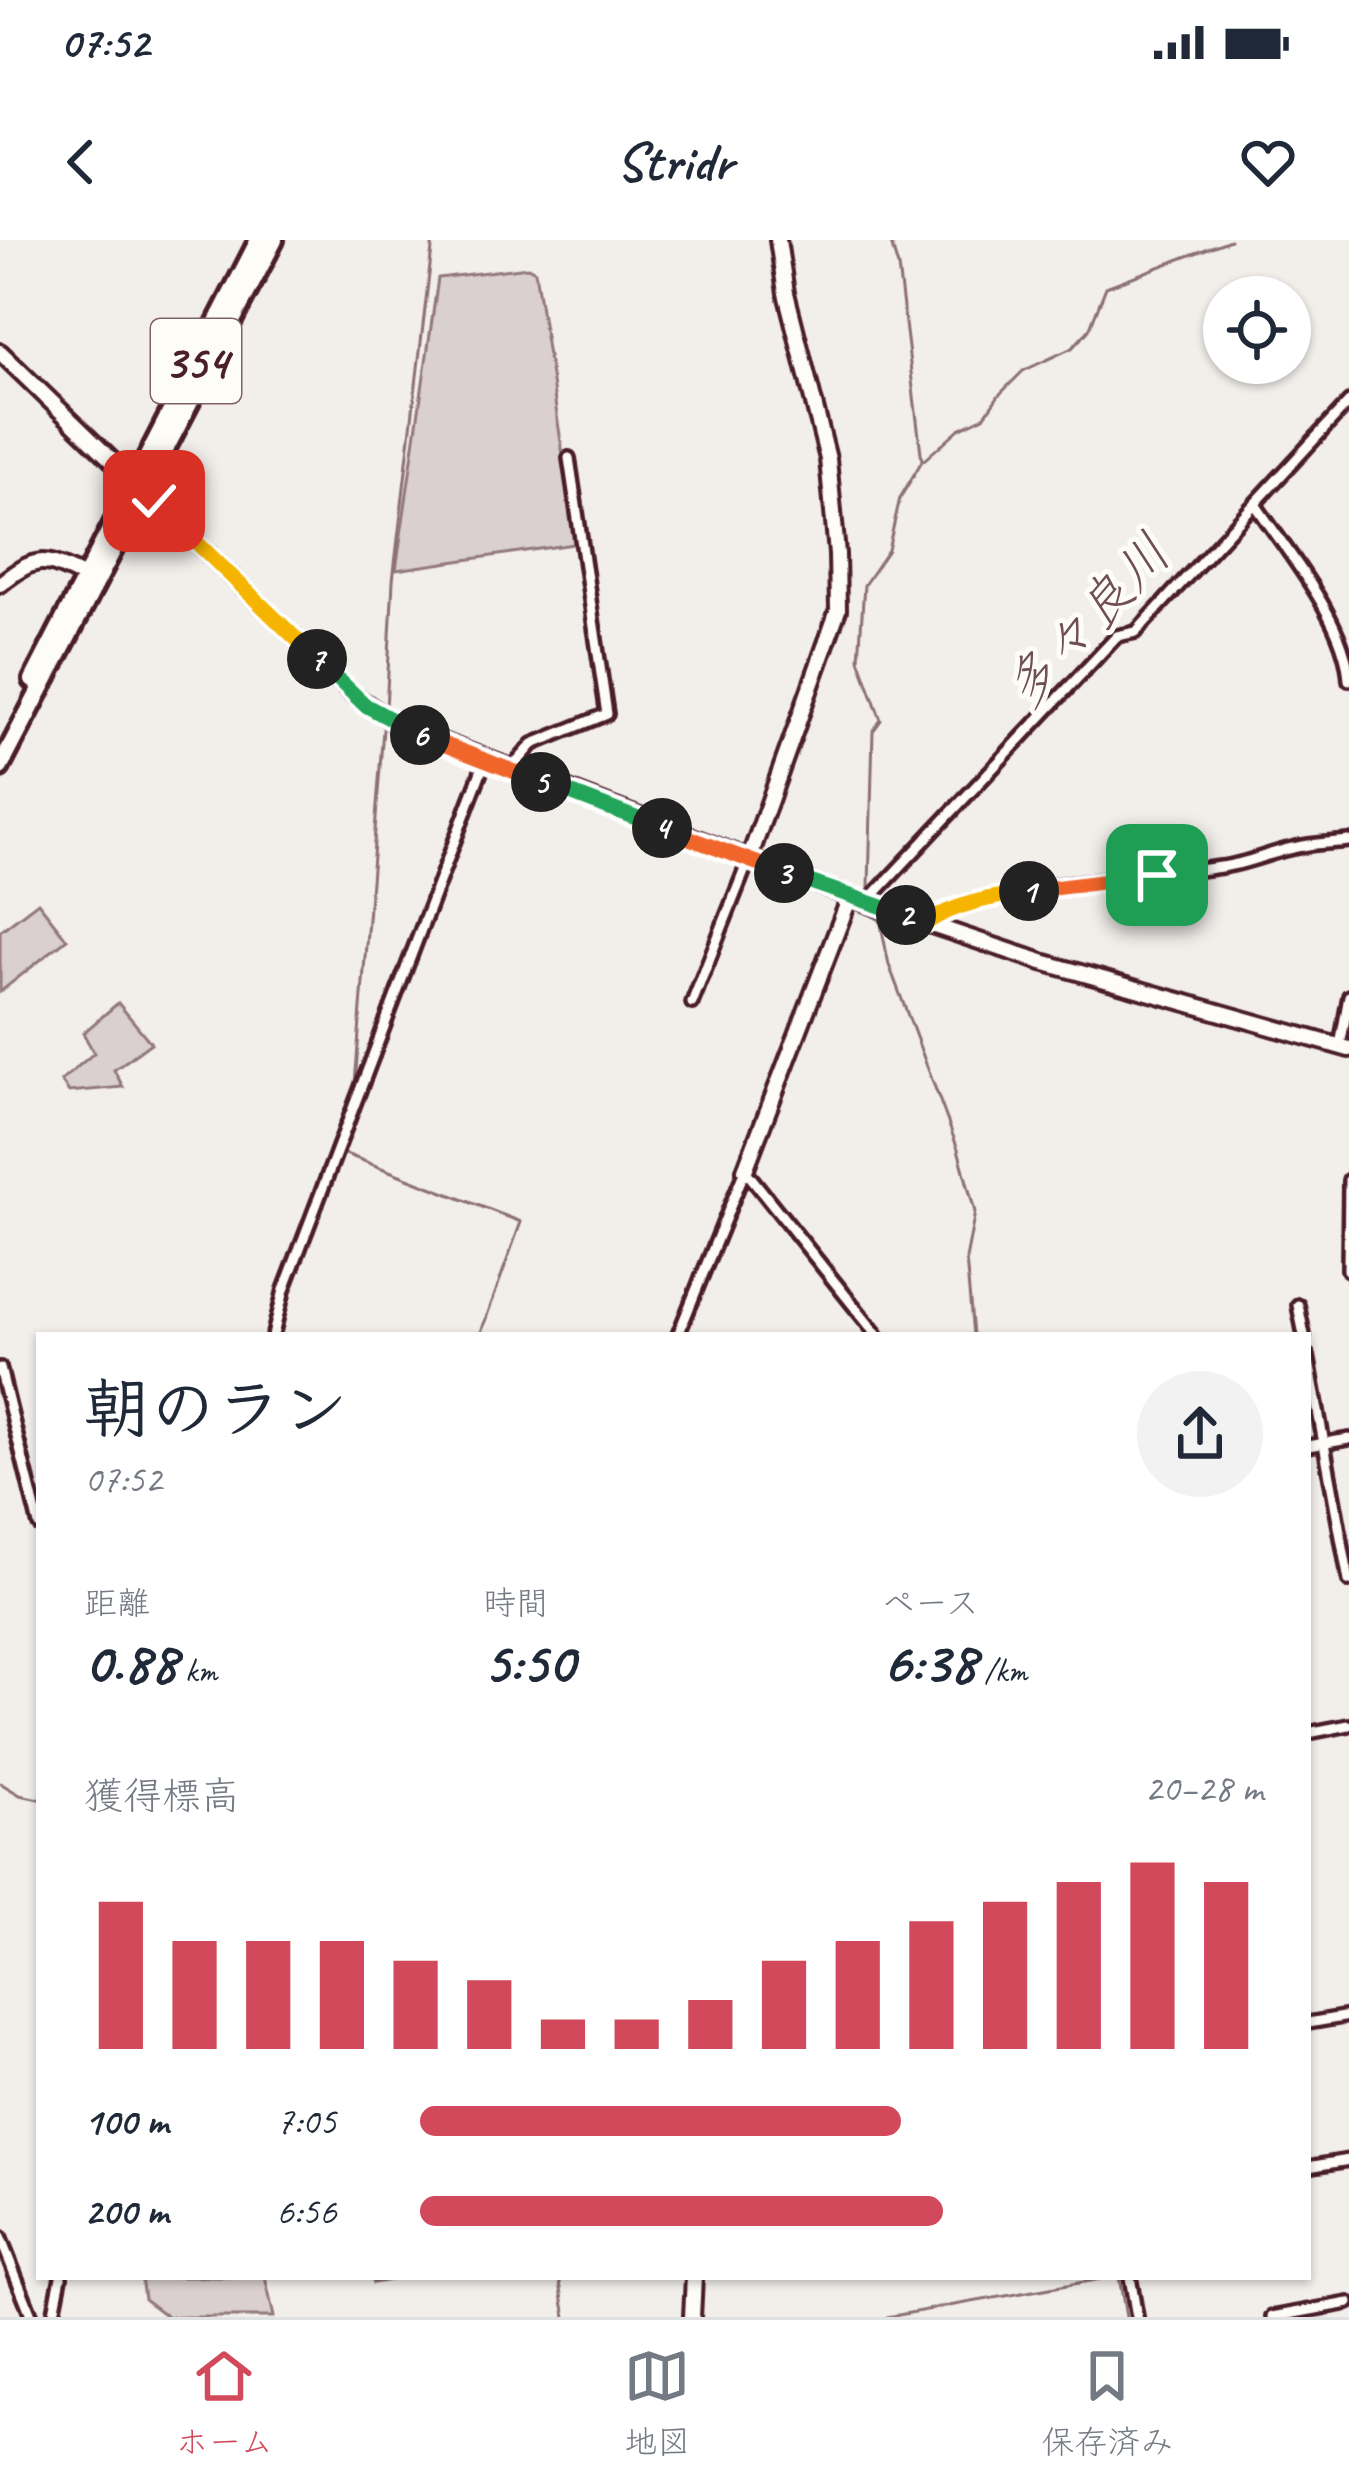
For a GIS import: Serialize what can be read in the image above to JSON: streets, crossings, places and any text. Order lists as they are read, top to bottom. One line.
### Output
{"streets":{"highway":["354"]},"water":["多々良川"],"page":{"status":"07:52","header":"Stridr","pins":["7","6","5","4","3","1","2"],"heading":["朝のラン","07:52"],"stats":[["距離","0.88 km"],["時間","5:50"],["ペース","6:38 /km"]],"chart":["獲得標高","20–28 m"],"list":[{"name":"100 m","note":"7:05"},{"name":"200 m","note":"6:56"}],"tabs":["ホーム","地図","保存済み"]}}
